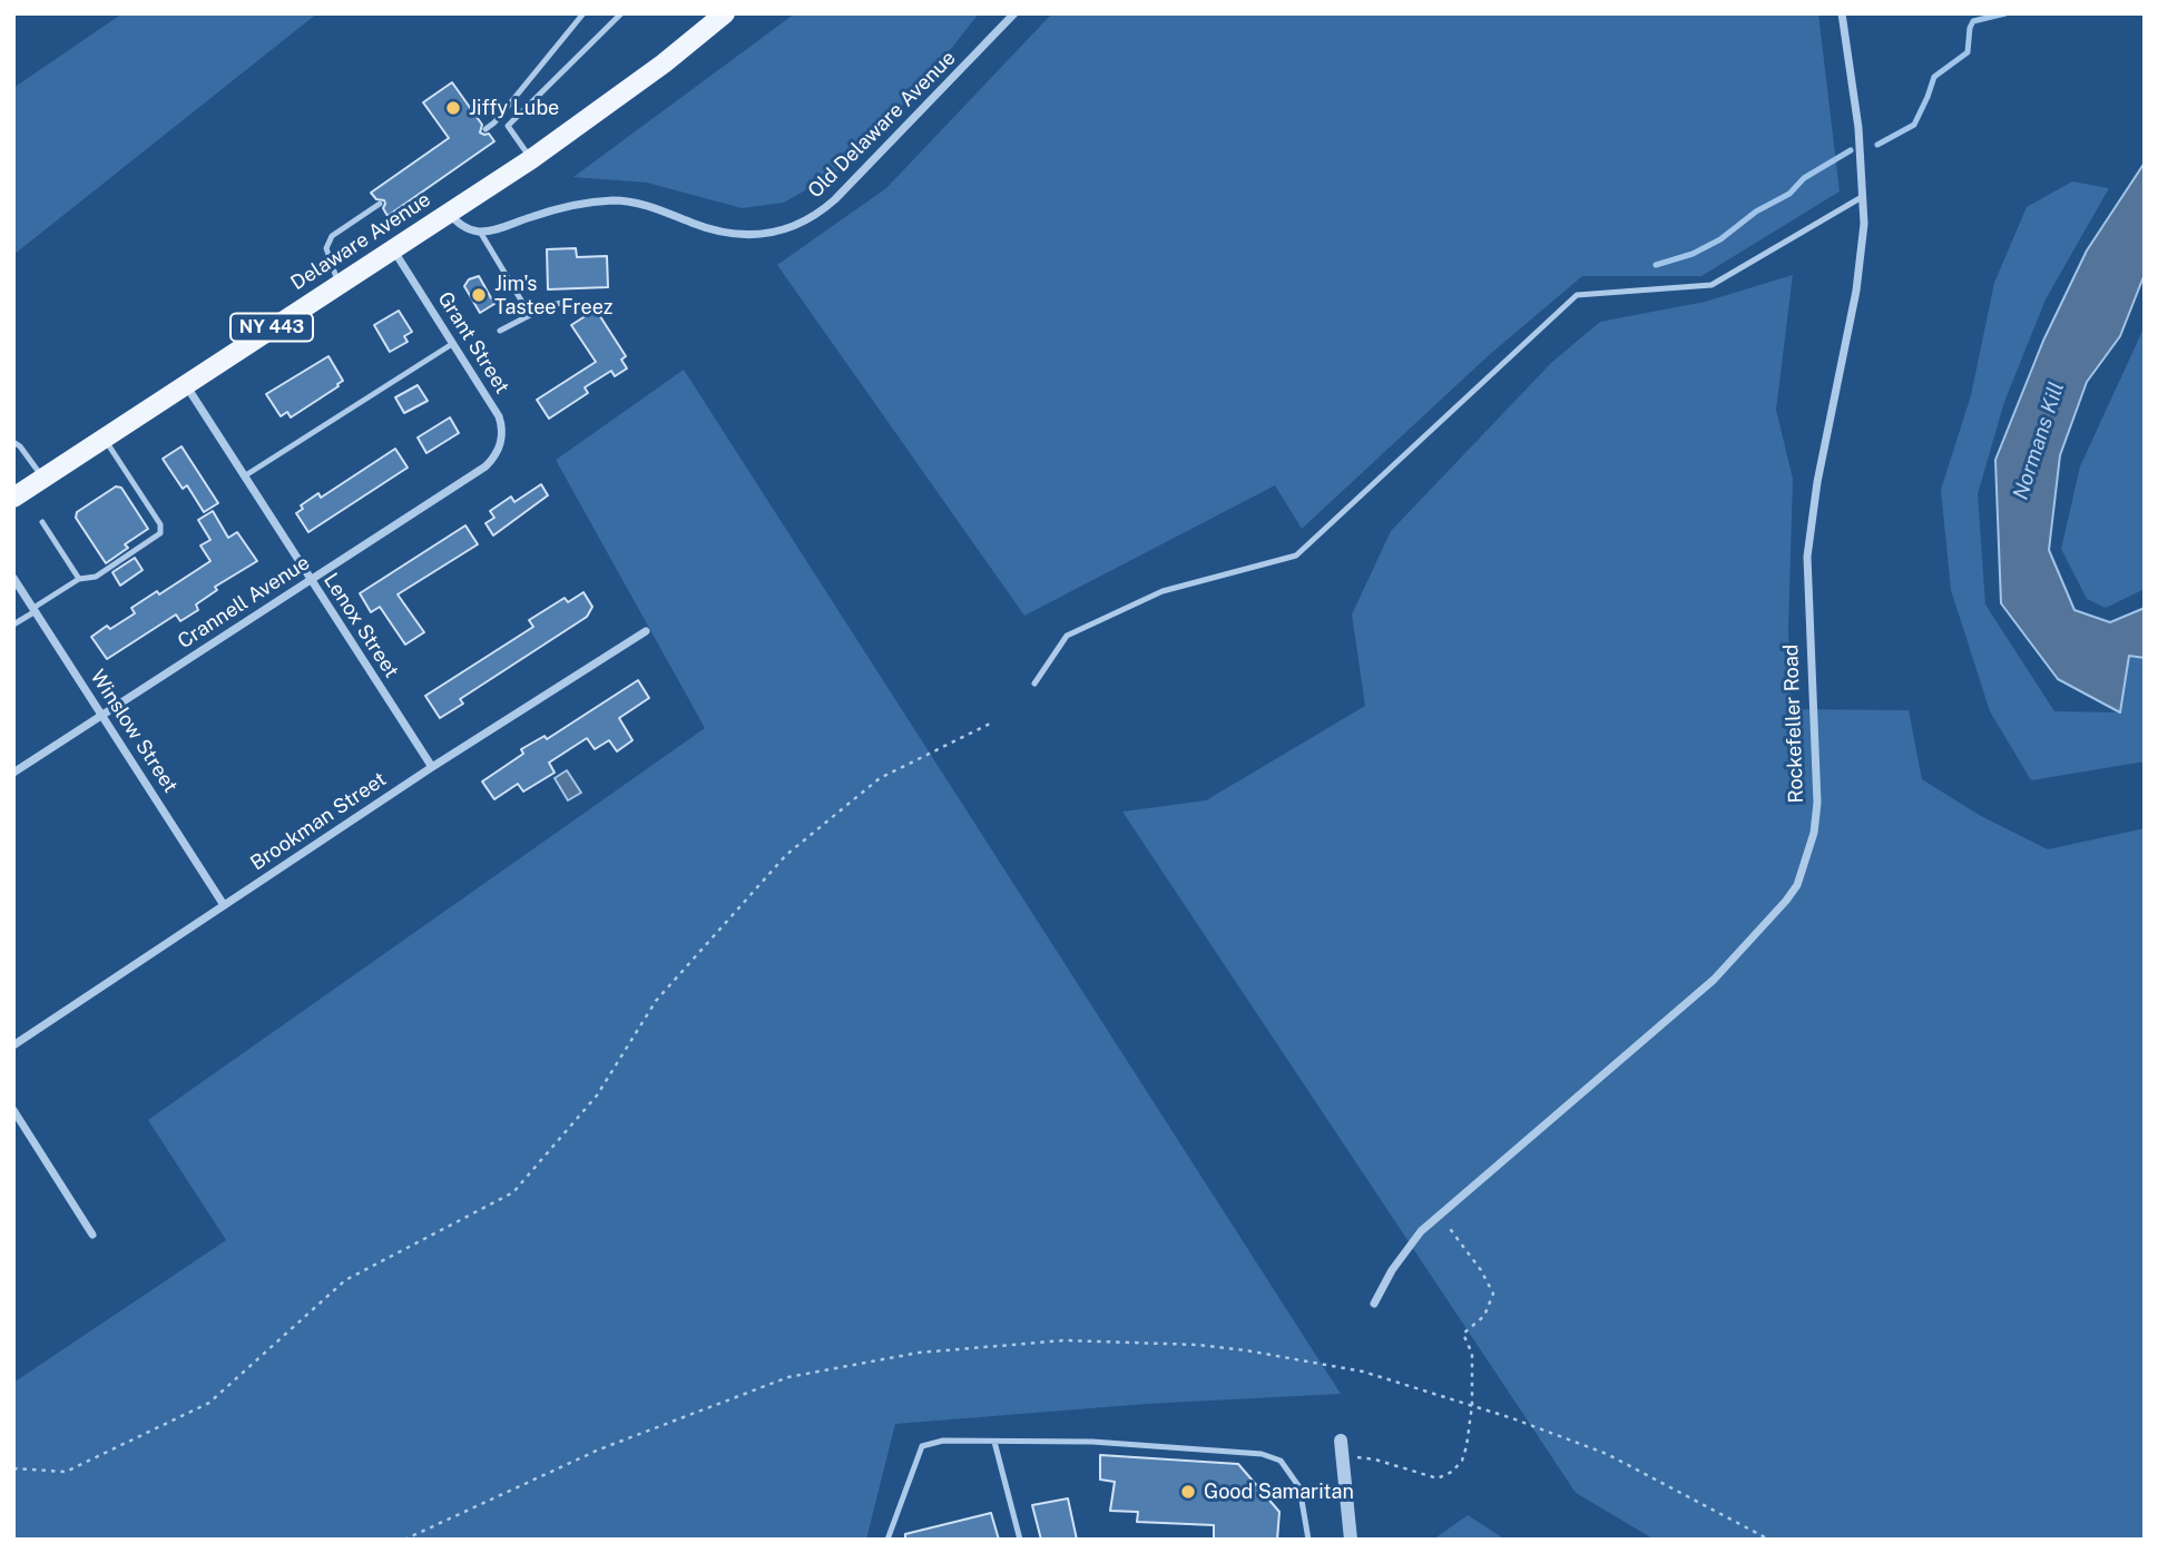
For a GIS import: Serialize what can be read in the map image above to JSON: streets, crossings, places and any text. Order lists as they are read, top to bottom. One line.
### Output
{"streets":{"main road":["Delaware Avenue","NY 443"],"street":["Old Delaware Avenue","Grant Street","Crannell Avenue","Lenox Street","Rockefeller Road","Winslow Street","Brookman Street"]},"crossings":[["Delaware Avenue","Grant Street"],["Delaware Avenue","Lenox Street"],["Grant Street","Crannell Avenue"],["Crannell Avenue","Lenox Street"],["Crannell Avenue","Winslow Street"],["Lenox Street","Brookman Street"],["Winslow Street","Brookman Street"]],"water":["Normans Kill"],"places":["Jiffy Lube","Jim's Tastee Freez","Good Samaritan"]}
